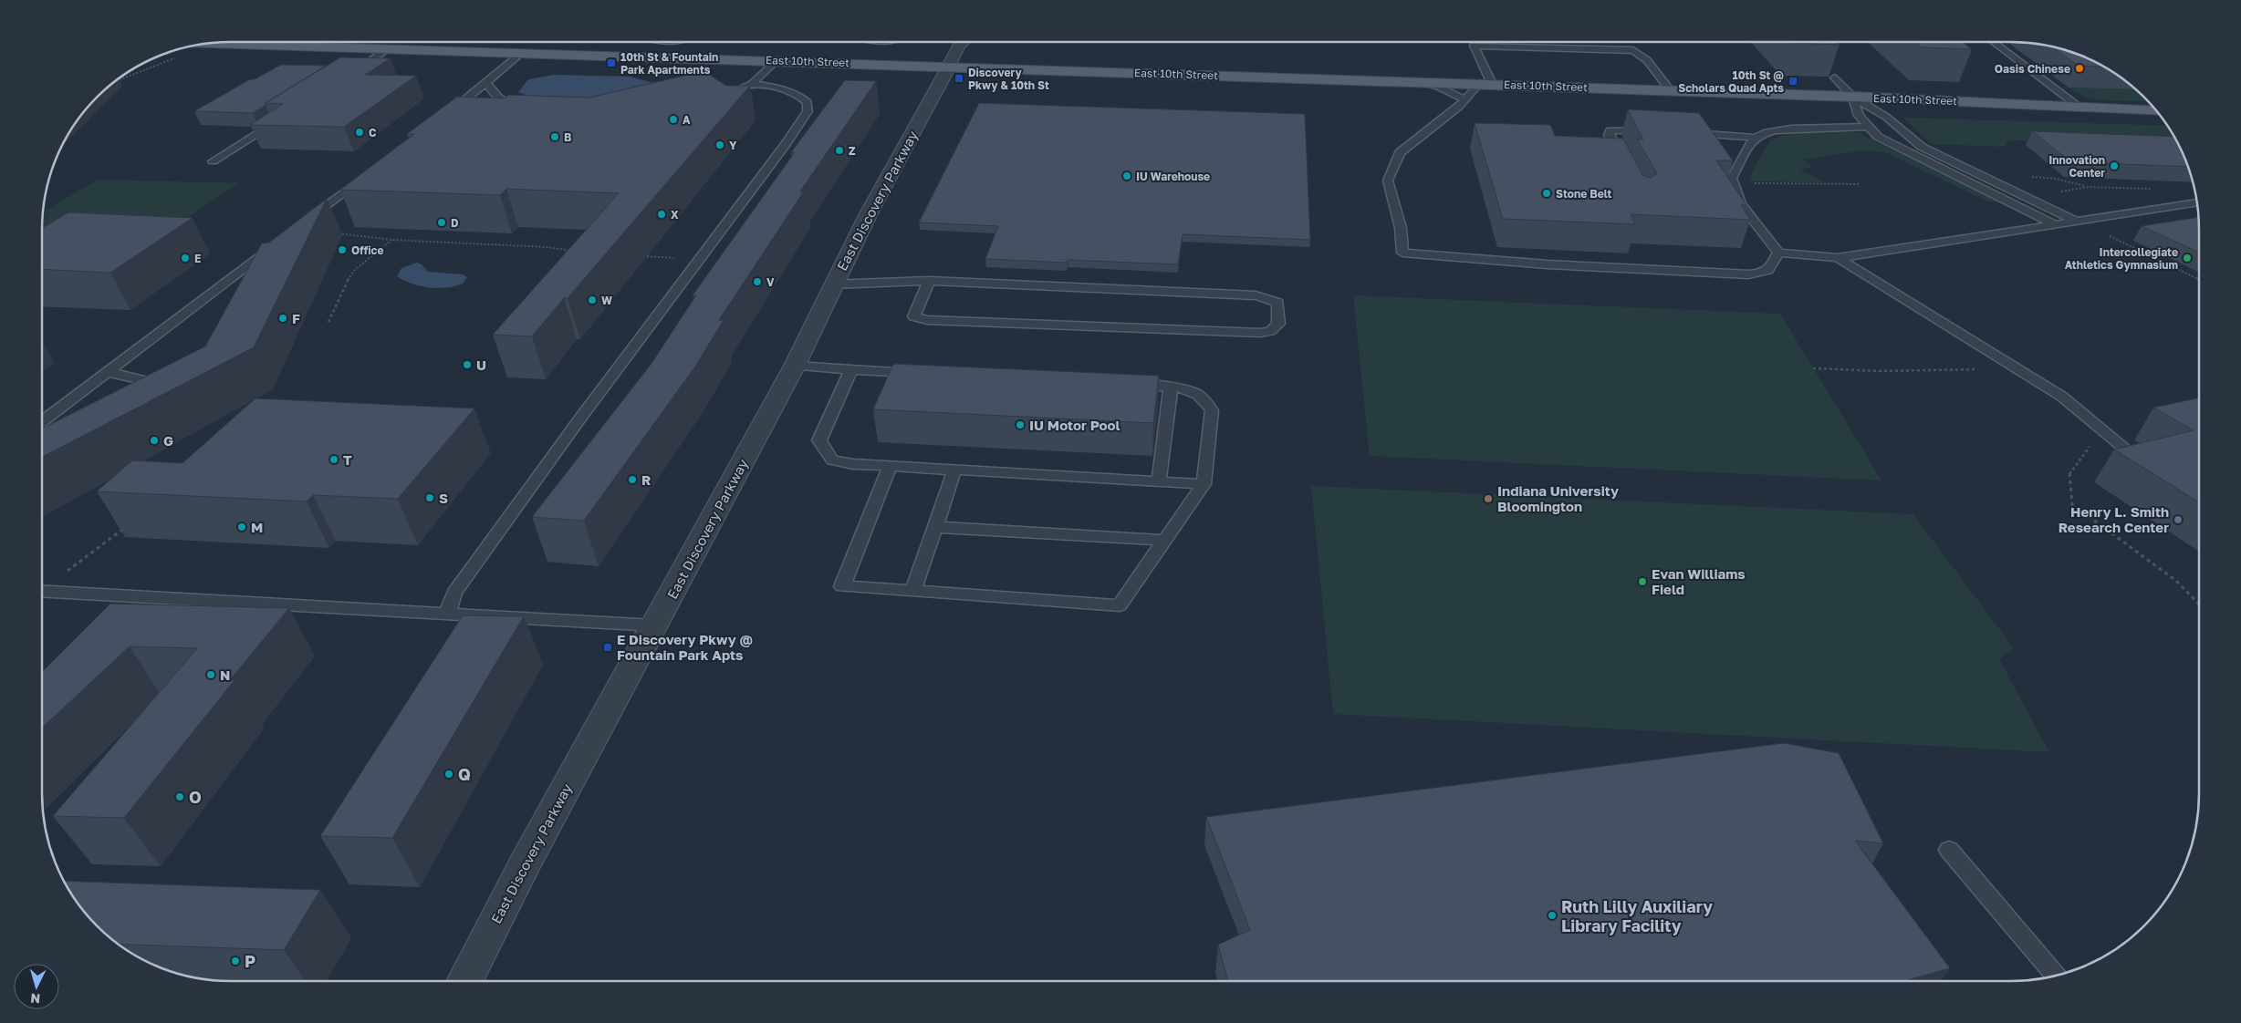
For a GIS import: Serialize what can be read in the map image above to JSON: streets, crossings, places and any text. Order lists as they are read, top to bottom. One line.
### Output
{"streets":{"main road":["East 10th Street"],"street":["East Discovery Parkway"]},"crossings":[["East 10th Street","East Discovery Parkway"]],"places":{"transit":["10th St & Fountain Park Apartments","Discovery Pkwy & 10th St","10th St @ Scholars Quad Apts","E Discovery Pkwy @ Fountain Park Apts"],"other":["Oasis Chinese","A","C","B","Y","Z","Innovation Center","IU Warehouse","Stone Belt","X","D","Office","E","Intercollegiate Athletics Gymnasium","V","W","F","U","IU Motor Pool","G","T","R","S","Indiana University Bloomington","Henry L. Smith Research Center","M","Evan Williams Field","N","Q","O","Ruth Lilly Auxiliary Library Facility","P"]},"north":"bottom"}
